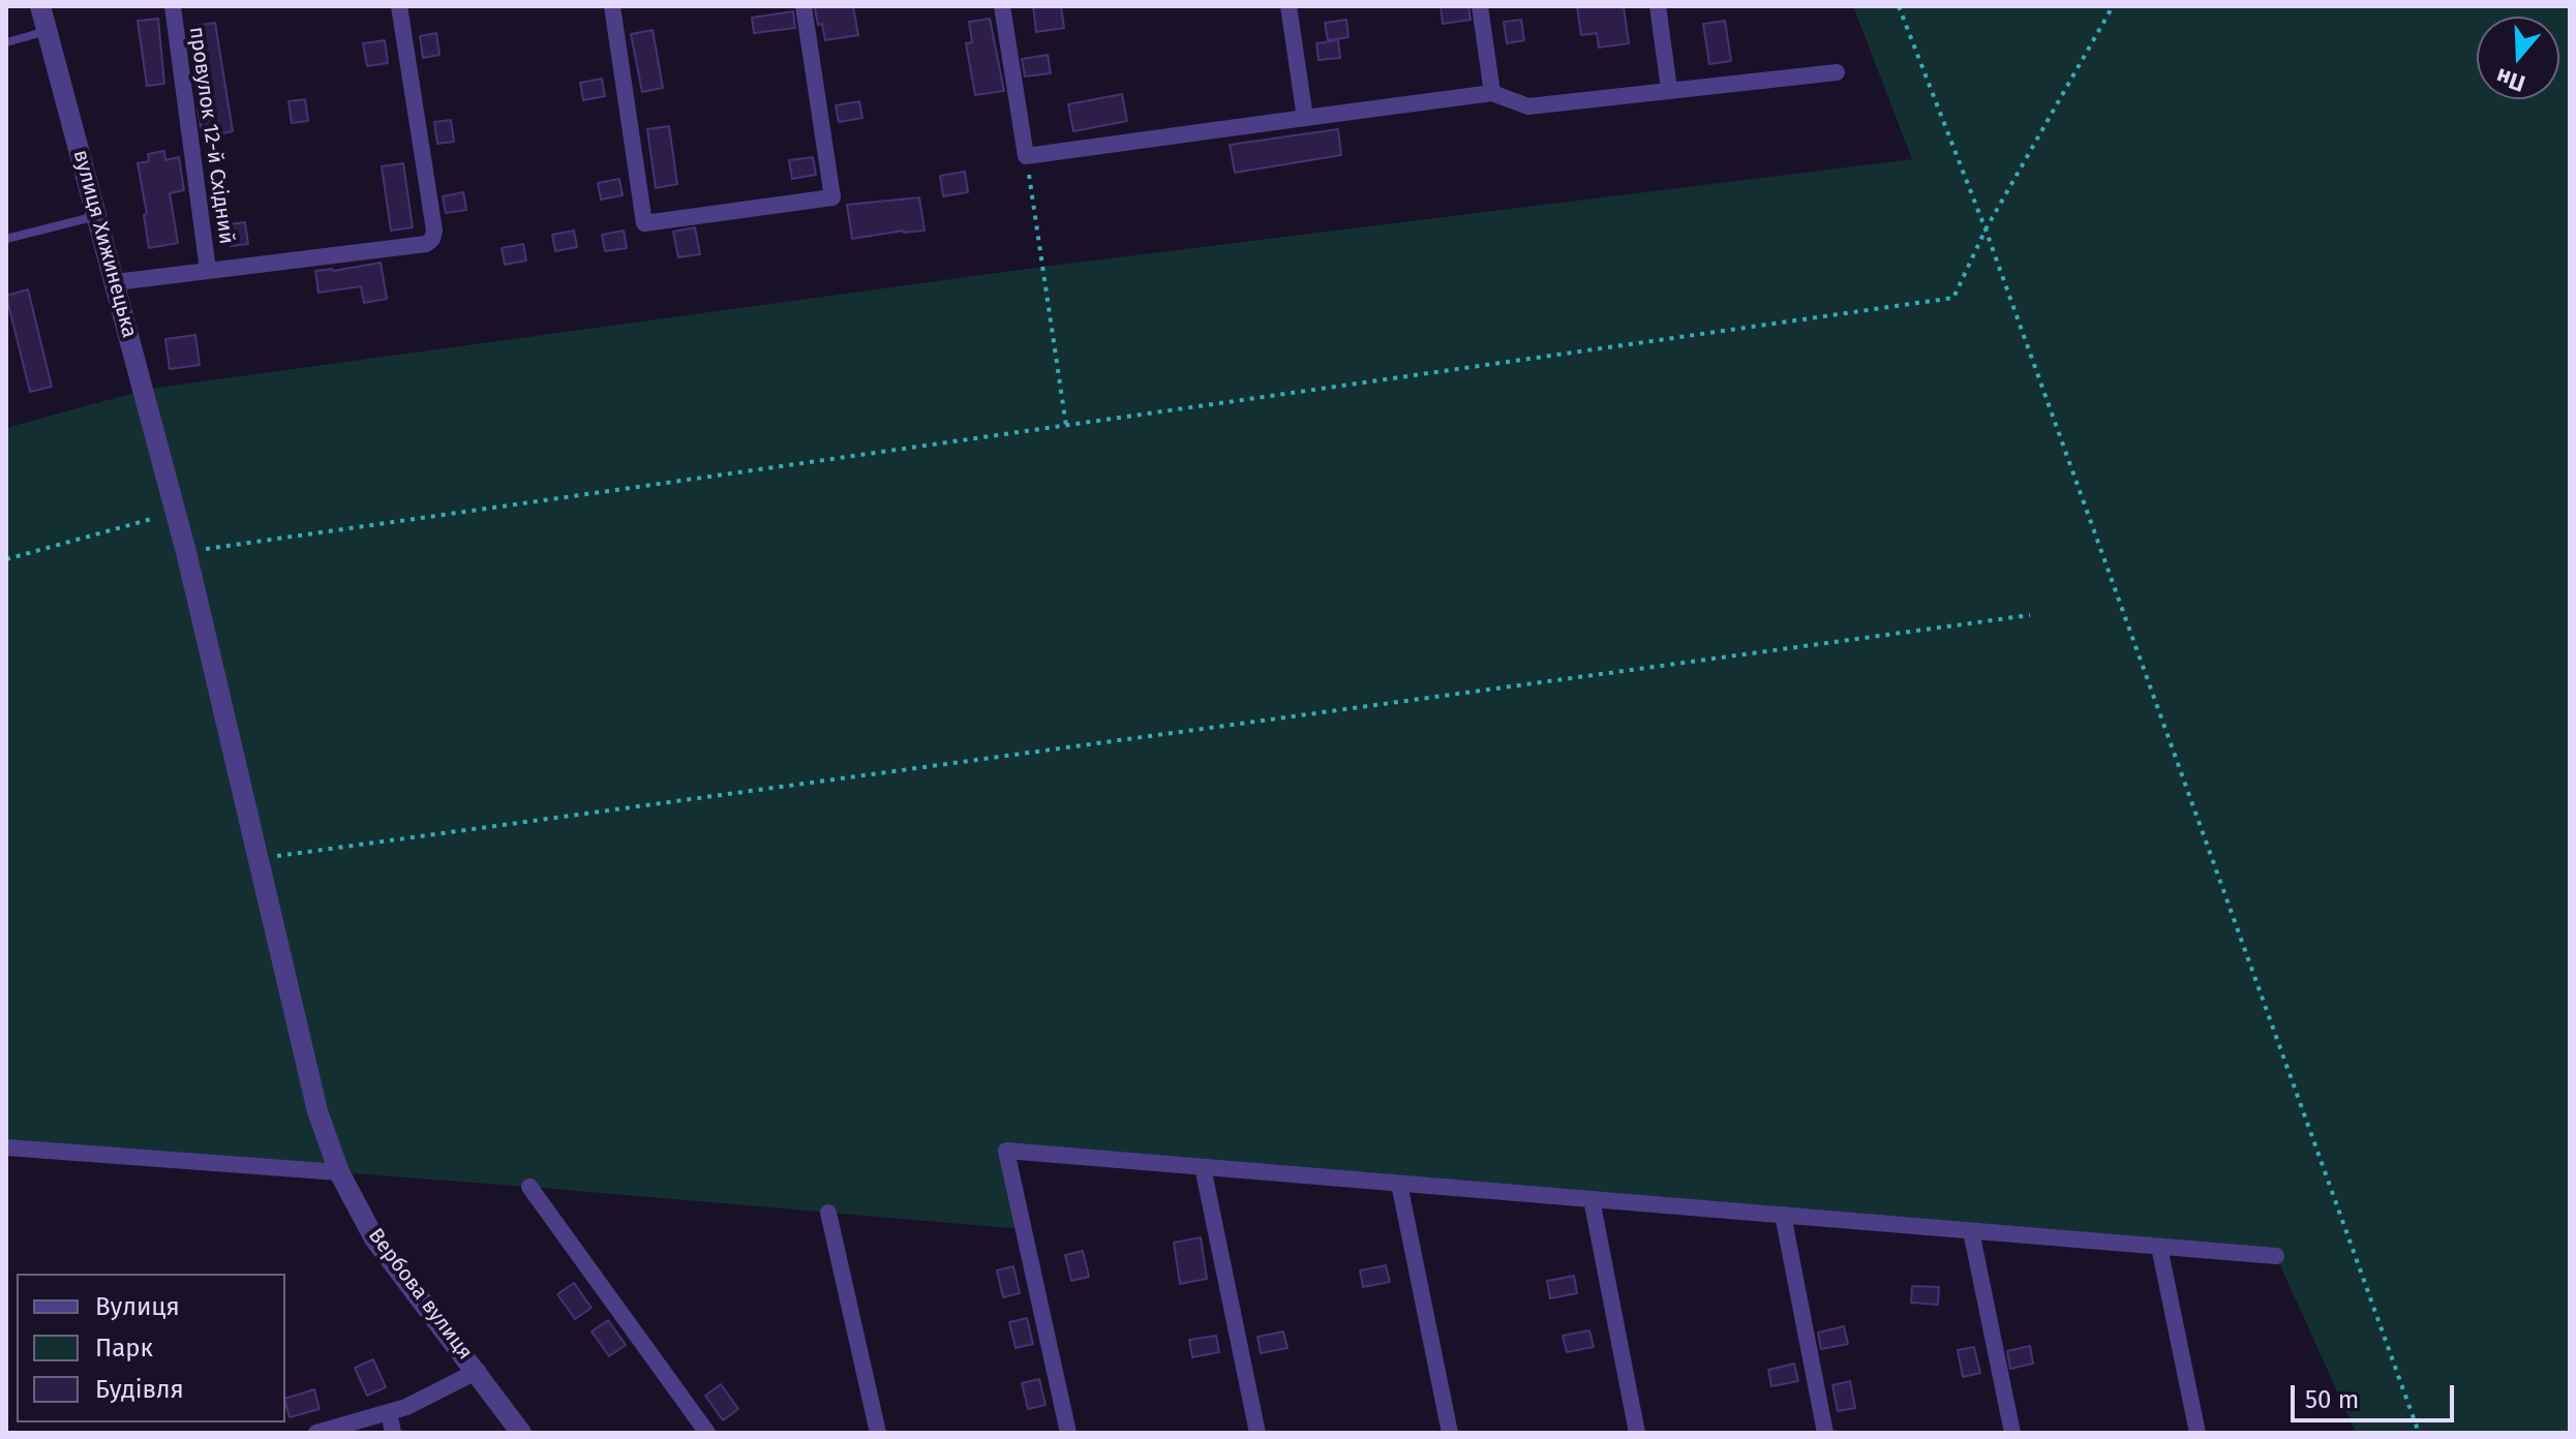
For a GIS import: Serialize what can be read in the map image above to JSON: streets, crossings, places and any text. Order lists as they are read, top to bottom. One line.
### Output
{"streets":{"street":["провулок 12-й Східний","вулиця Хижинецька","Вербова вулиця"]},"crossings":[["вулиця Хижинецька","Вербова вулиця"]],"legend":["Вулиця","Парк","Будівля"],"scale_bar":"50 m","north":"bottom"}
